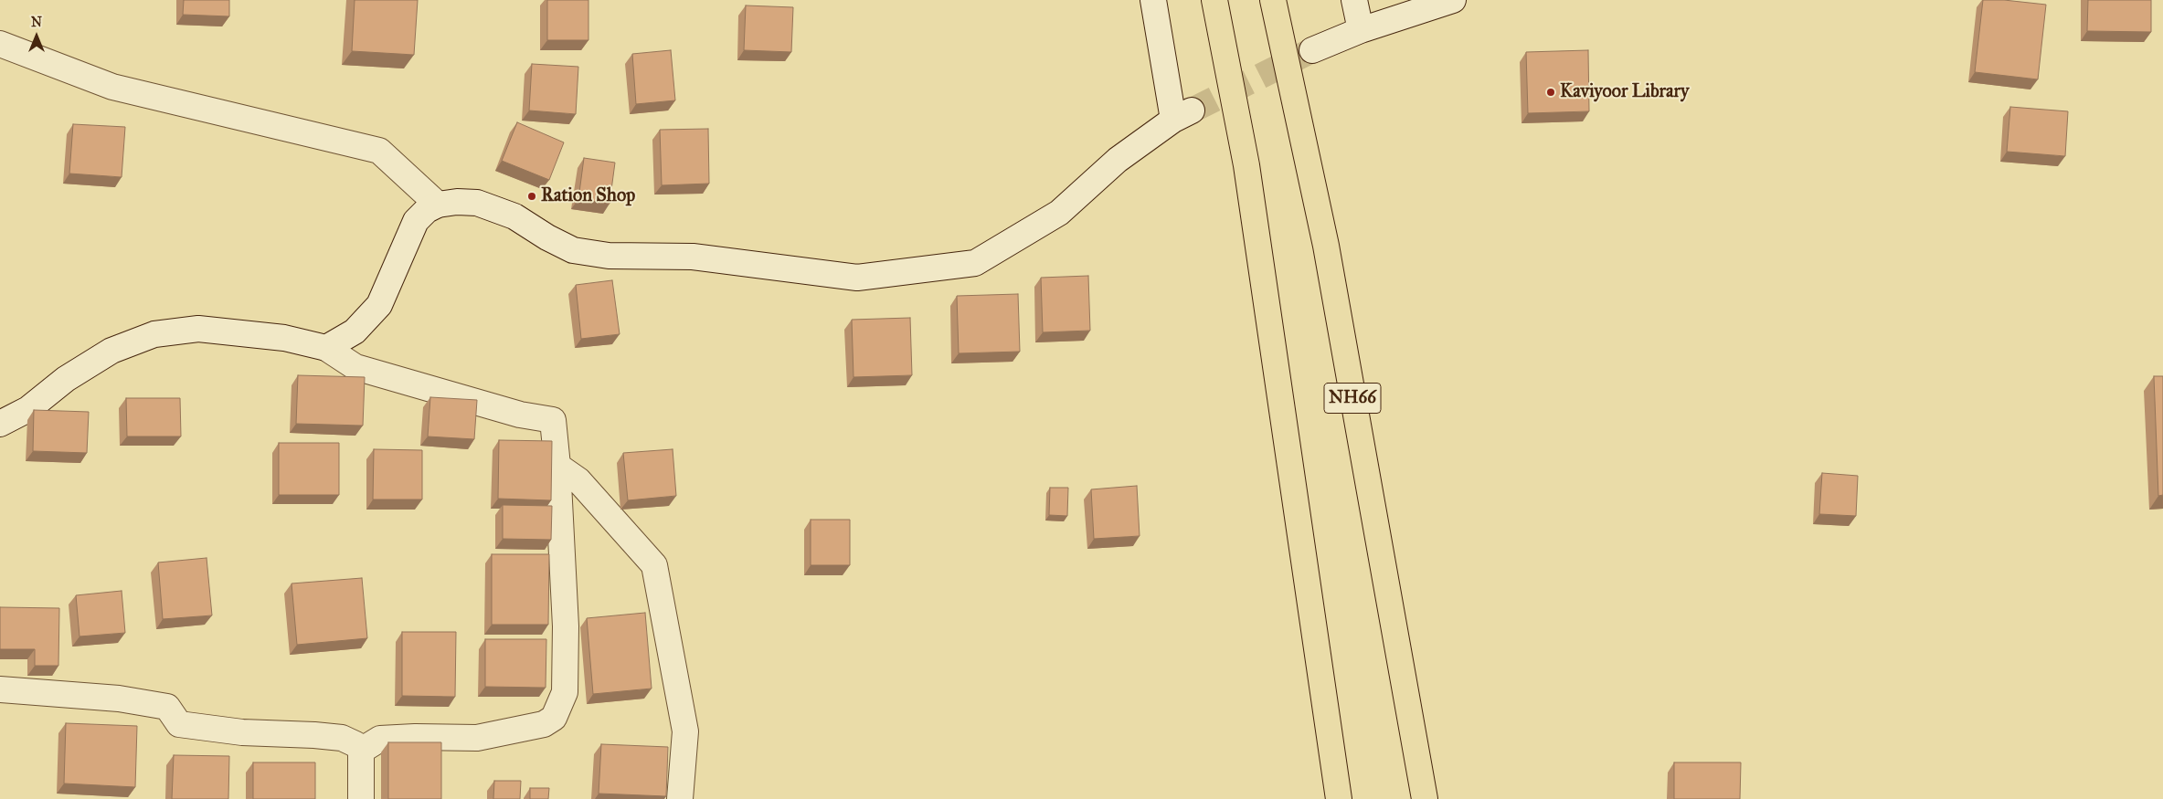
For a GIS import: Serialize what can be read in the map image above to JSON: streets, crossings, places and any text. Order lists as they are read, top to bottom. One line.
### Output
{"streets":{"highway":["NH66"]},"places":["Kaviyoor Library","Ration Shop"],"north":"top"}
